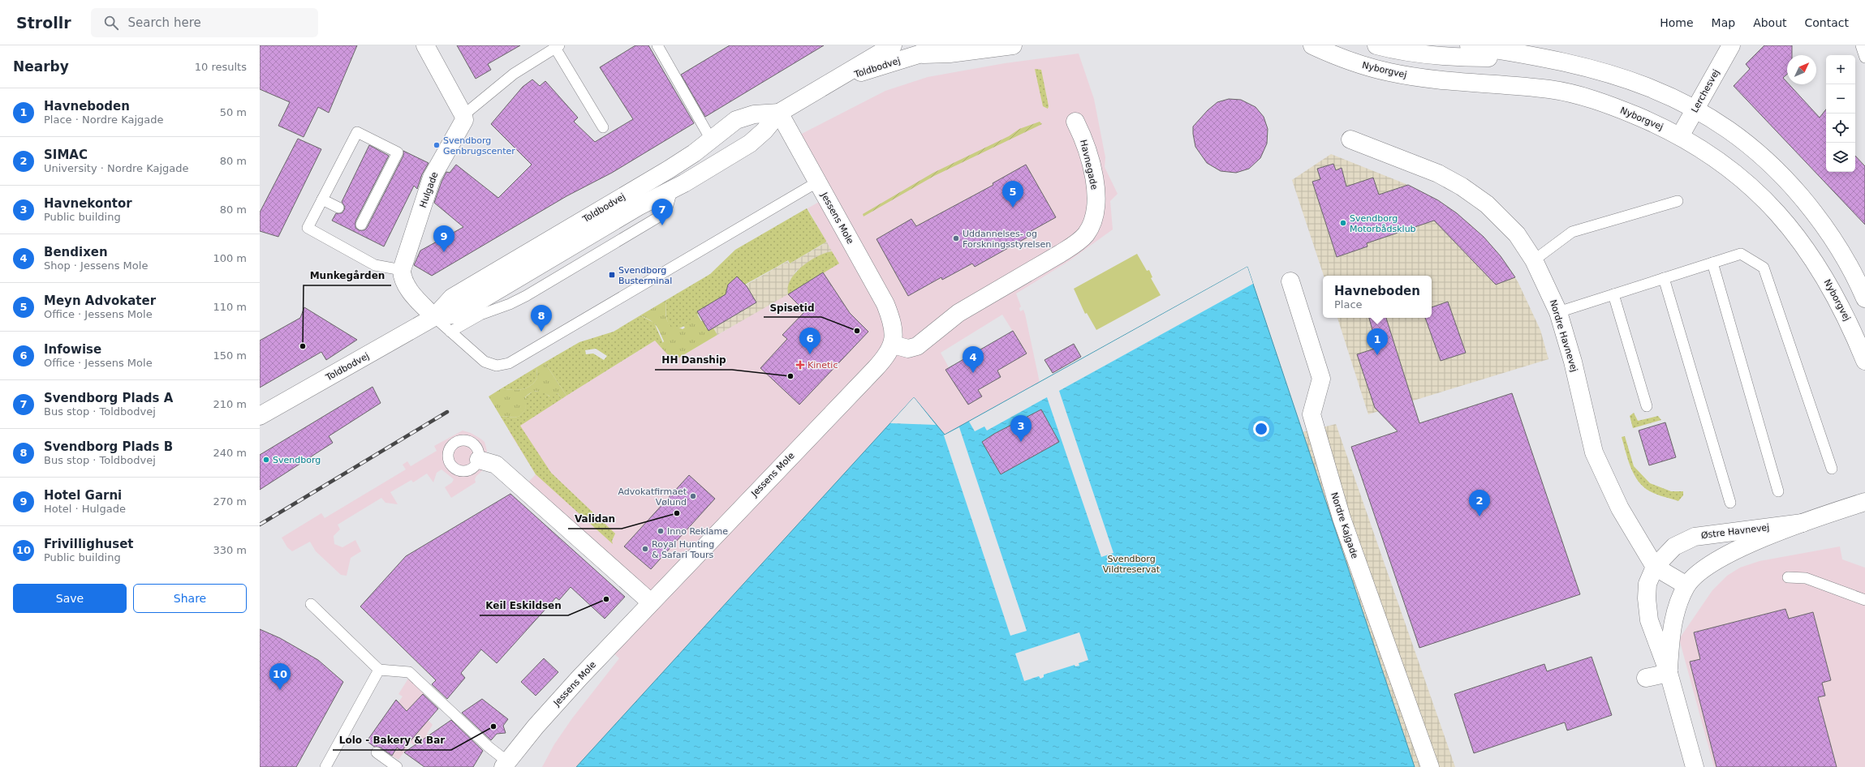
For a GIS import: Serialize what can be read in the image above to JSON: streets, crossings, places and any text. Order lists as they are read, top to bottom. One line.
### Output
{"streets":{"street":["Toldbodvej","Nyborgvej","Lerchesvej","Havnegade","Hulgade","Jessens Mole","Nordre Havnevej","Nordre Kajgade","Østre Havnevej"]},"crossings":[["Toldbodvej","Jessens Mole"],["Nyborgvej","Lerchesvej"],["Havnegade","Jessens Mole"],["Nordre Havnevej","Østre Havnevej"]],"parks":["Svendborg Vildtreservat"],"places":{"other":["Svendborg Genbrugscenter","Svendborg Motorbådsklub","Uddannelses- og Forskningsstyrelsen","Spisetid","Munkegården","HH Danship","Svendborg","Advokatfirmaet Vølund","Validan","Inno Reklame","Royal Hunting & Safari Tours","Keil Eskildsen","Lolo - Bakery & Bar"],"transit":["Svendborg Busterminal"],"health":["Kinetic"]},"north":"top right","page":{"header":"Strollr","search":"Search here","nav":["Home","Map","About","Contact"],"heading":["Nearby","10 results"],"map_buttons":["+","−"],"list":[{"mark":"1","name":"Havneboden","note":"Place · Nordre Kajgade","value":"50 m"},{"mark":"2","name":"SIMAC","note":"University · Nordre Kajgade","value":"80 m"},{"mark":"3","name":"Havnekontor","note":"Public building","value":"80 m"},{"mark":"4","name":"Bendixen","note":"Shop · Jessens Mole","value":"100 m"},{"mark":"5","name":"Meyn Advokater","note":"Office · Jessens Mole","value":"110 m"},{"mark":"6","name":"Infowise","note":"Office · Jessens Mole","value":"150 m"},{"mark":"7","name":"Svendborg Plads A","note":"Bus stop · Toldbodvej","value":"210 m"},{"mark":"8","name":"Svendborg Plads B","note":"Bus stop · Toldbodvej","value":"240 m"},{"mark":"9","name":"Hotel Garni","note":"Hotel · Hulgade","value":"270 m"},{"mark":"10","name":"Frivillighuset","note":"Public building","value":"330 m"}],"pins":["5","7","9","8","6","1","4","3","2","10"],"popup":["Havneboden","Place"],"buttons":["Save","Share"]}}
